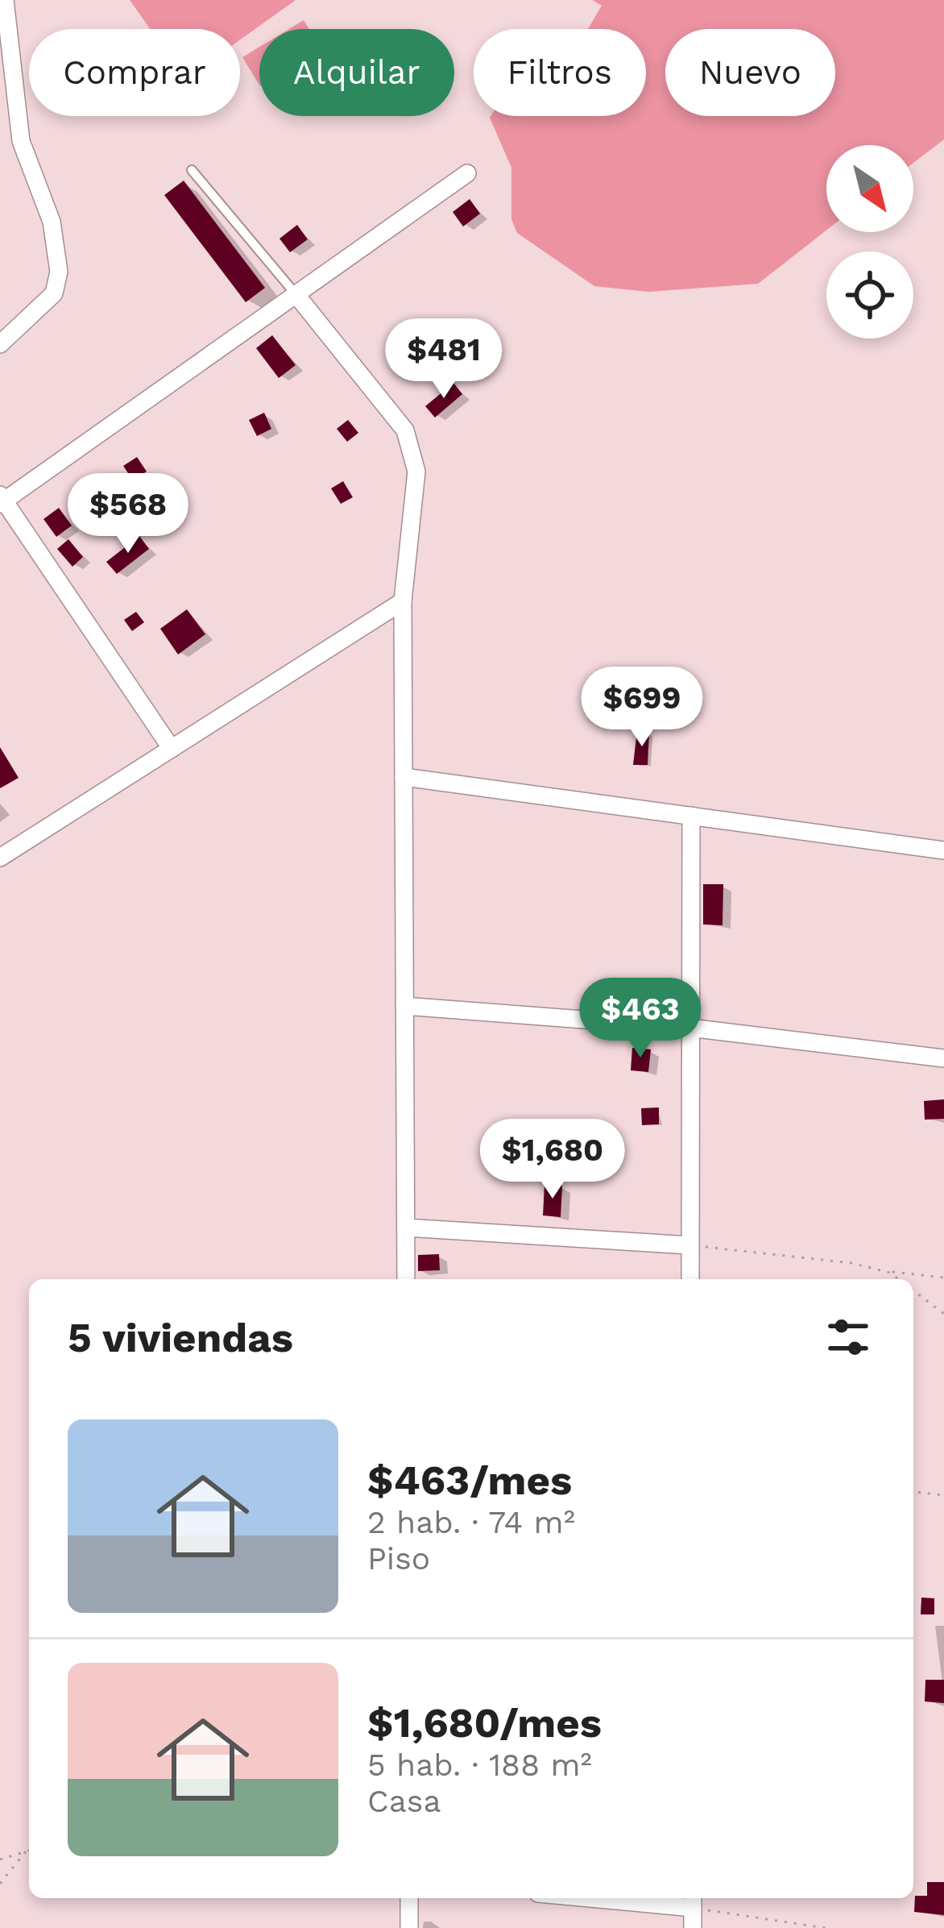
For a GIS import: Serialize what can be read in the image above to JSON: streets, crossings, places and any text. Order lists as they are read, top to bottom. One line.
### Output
{"north":"bottom right","page":{"chip":["Comprar","Alquilar","Filtros","Nuevo"],"price":["$481","$568","$699","$463","$1,680"],"heading":"5 viviendas","list":[{"name":"$463/mes","note":"2 hab. · 74 m² · Piso"},{"name":"$1,680/mes","note":"5 hab. · 188 m² · Casa"}]}}
